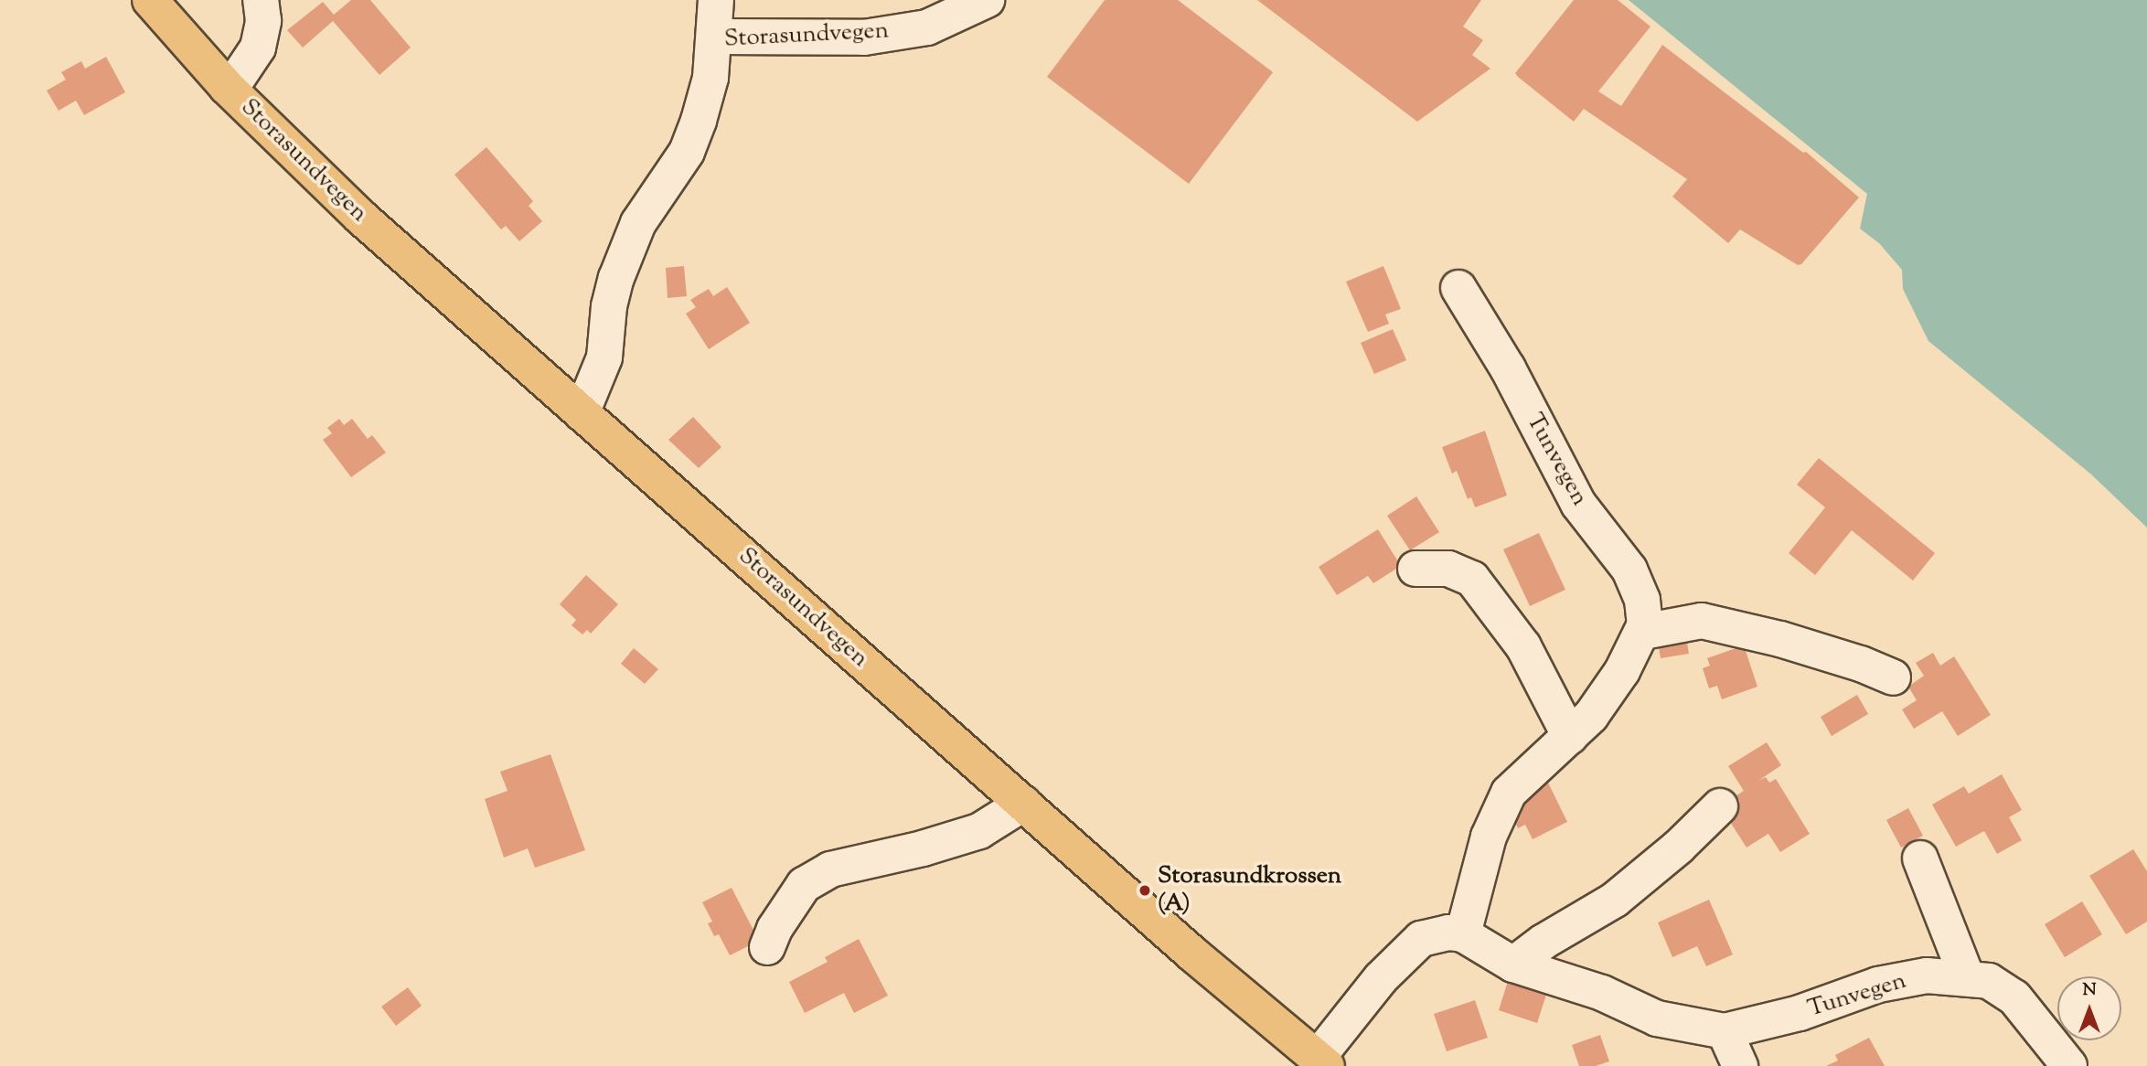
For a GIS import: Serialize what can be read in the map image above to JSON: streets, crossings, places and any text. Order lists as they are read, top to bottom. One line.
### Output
{"streets":{"main road":["Storasundvegen"],"lane":["Tunvegen"]},"places":["Storasundkrossen (A)"],"north":"top"}
